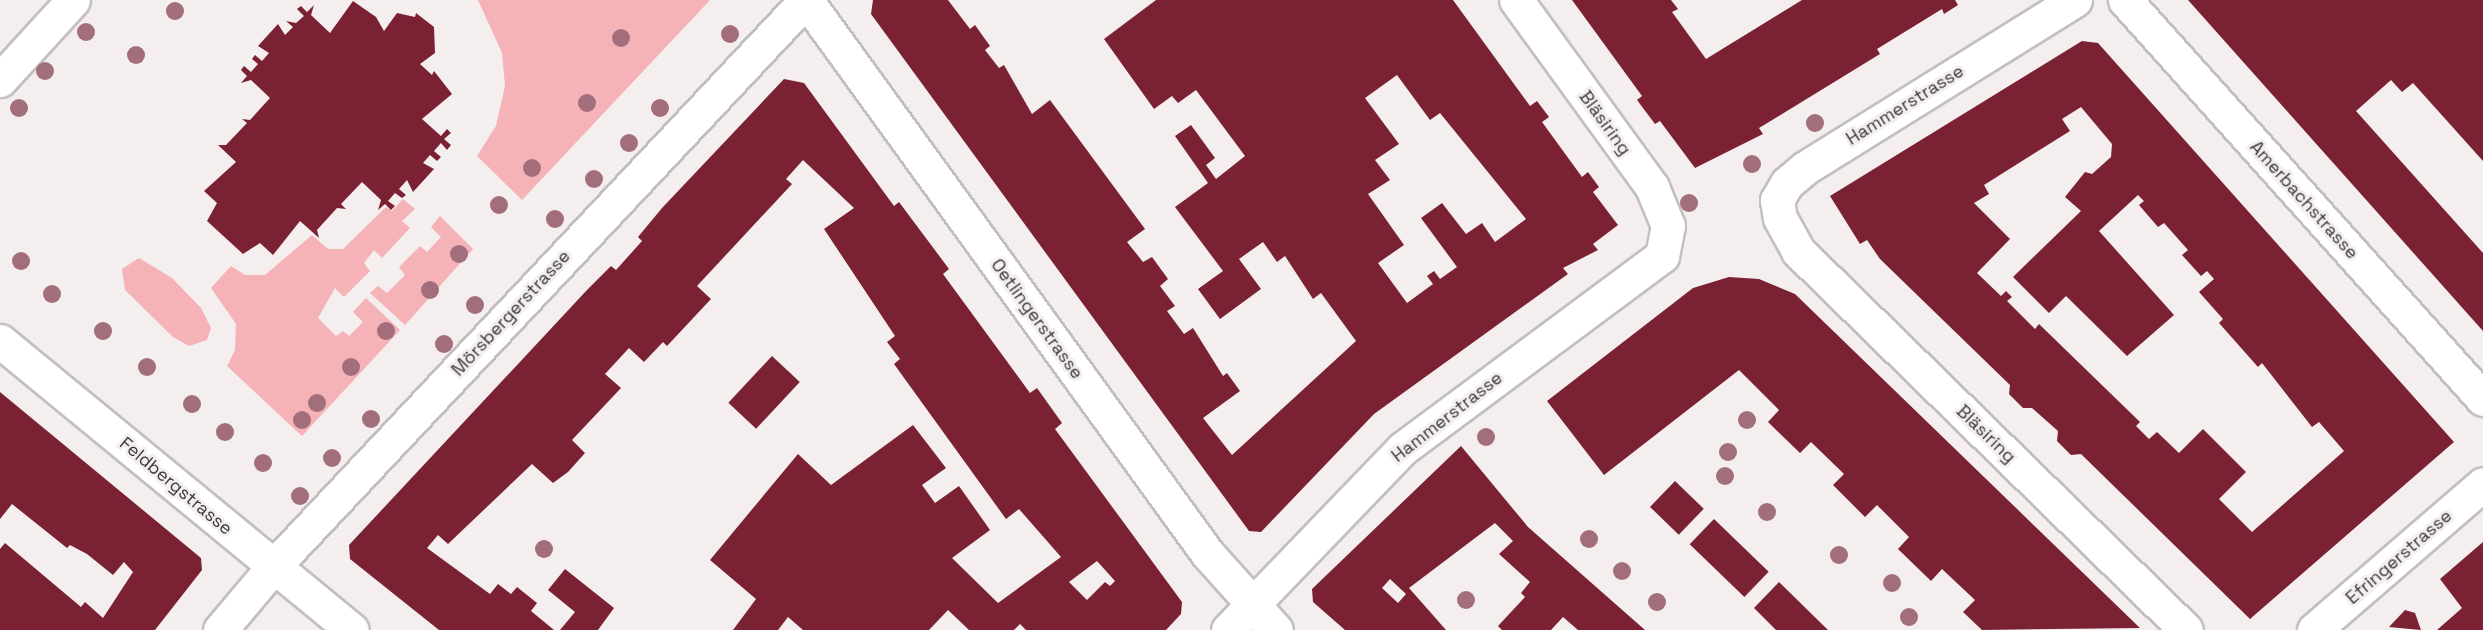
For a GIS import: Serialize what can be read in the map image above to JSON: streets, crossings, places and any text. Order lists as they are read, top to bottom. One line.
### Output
{"streets":{"street":["Hammerstrasse","Bläsiring","Amerbachstrasse","Mörsbergerstrasse","Oetlingerstrasse","Feldbergstrasse","Efringerstrasse"]},"crossings":[["Hammerstrasse","Bläsiring"],["Hammerstrasse","Oetlingerstrasse"],["Mörsbergerstrasse","Oetlingerstrasse"],["Mörsbergerstrasse","Feldbergstrasse"]]}
